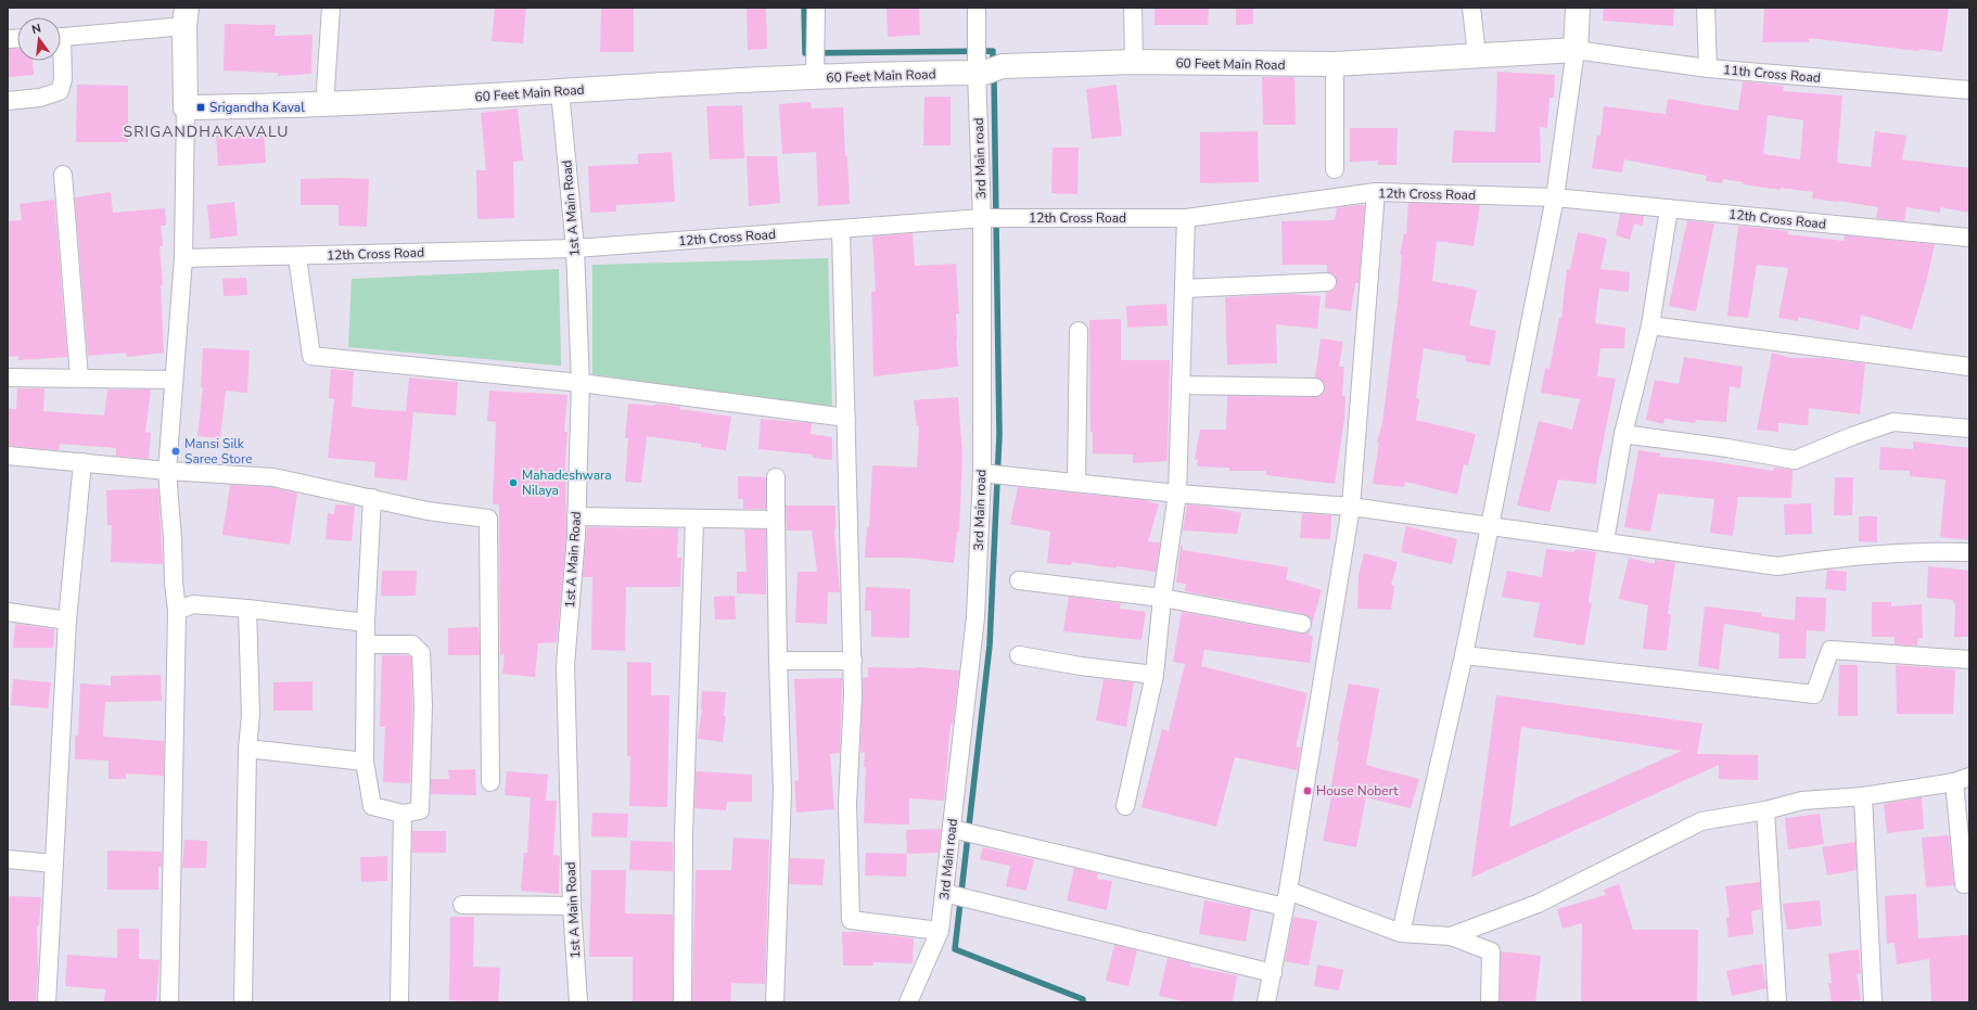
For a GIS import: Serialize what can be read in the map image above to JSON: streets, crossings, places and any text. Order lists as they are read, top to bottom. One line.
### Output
{"streets":{"street":["60 Feet Main Road","11th Cross Road","3rd Main road","12th Cross Road","1st A Main Road"]},"crossings":[["60 Feet Main Road","11th Cross Road"],["60 Feet Main Road","3rd Main road"],["60 Feet Main Road","1st A Main Road"],["3rd Main road","12th Cross Road"],["12th Cross Road","1st A Main Road"]],"districts":["SRIGANDHAKAVALU"],"places":{"transit":["Srigandha Kaval"],"other":["Mansi Silk Saree Store","Mahadeshwara Nilaya","House Nobert"]},"north":"top"}
